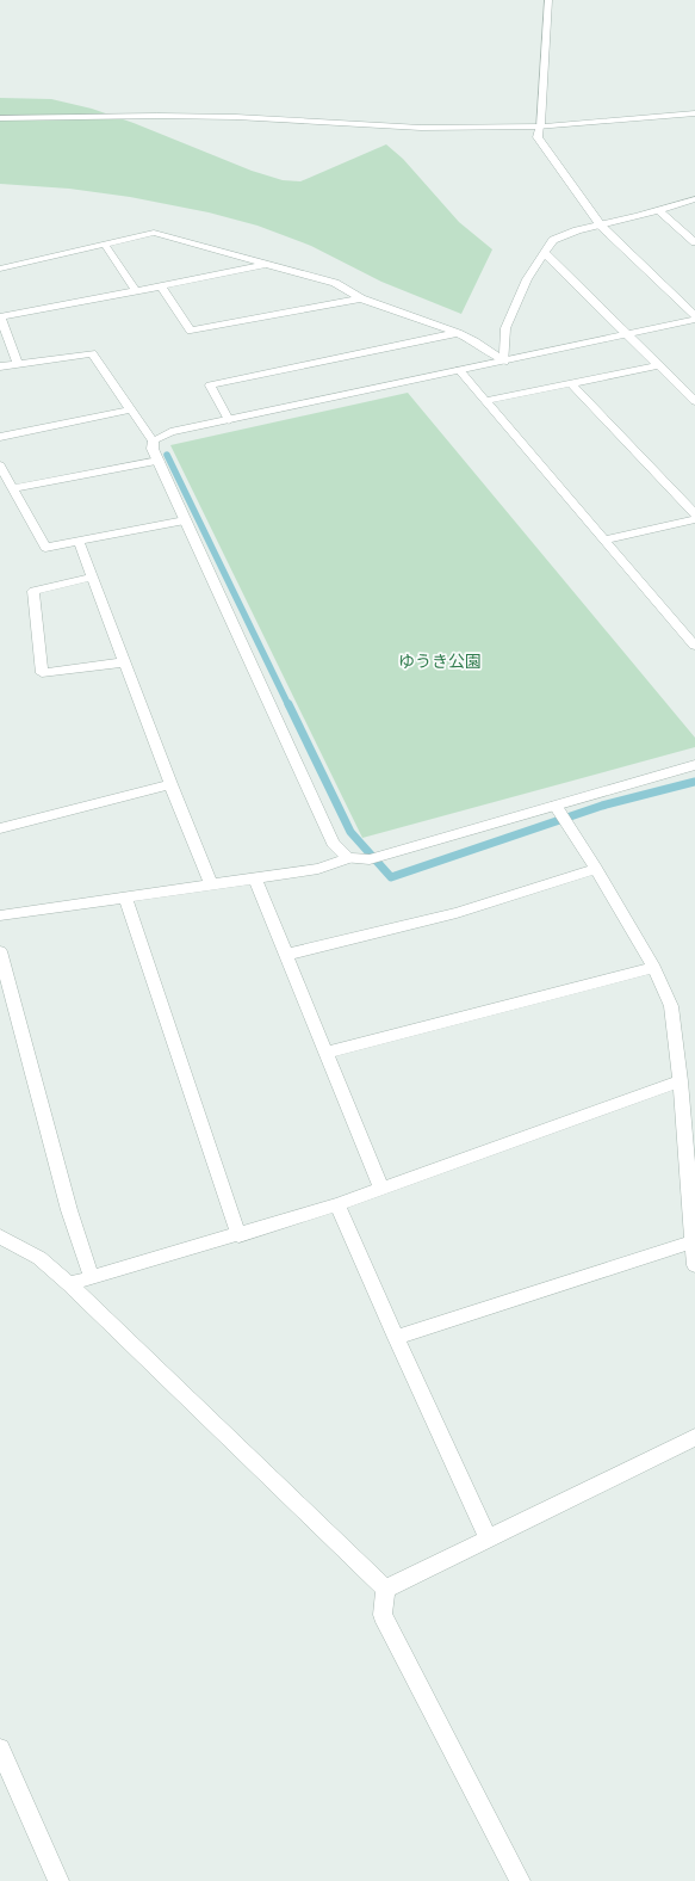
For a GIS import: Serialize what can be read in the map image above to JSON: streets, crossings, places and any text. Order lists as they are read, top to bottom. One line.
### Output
{"parks":["ゆうき公園"]}
